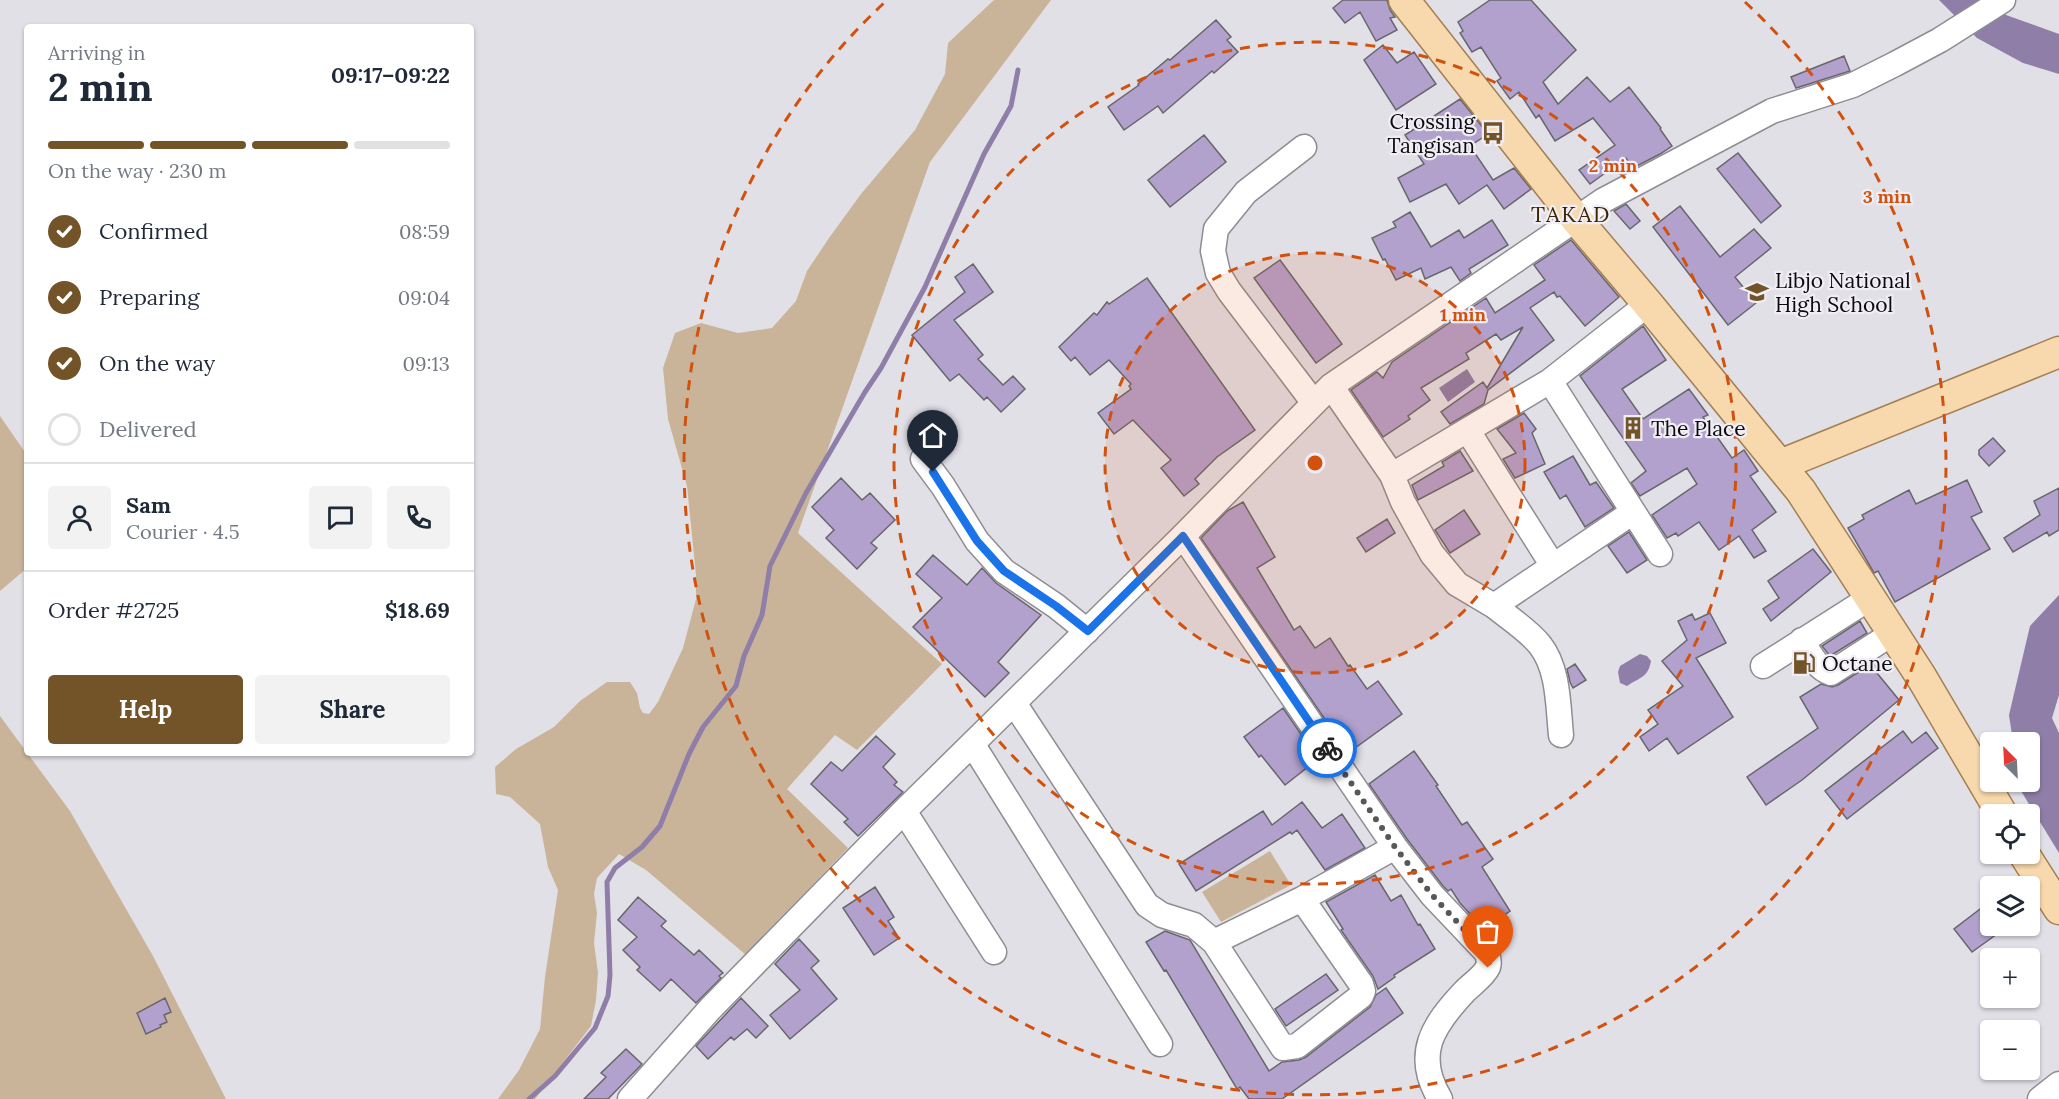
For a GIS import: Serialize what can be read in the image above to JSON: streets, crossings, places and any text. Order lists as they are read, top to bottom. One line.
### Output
{"districts":["TAKAD"],"places":{"bus stop":["Crossing Tangisan"],"school or university":["Libjo National High School"],"building":["The Place"],"fuel station":["Octane"]},"north":"top left","page":{"heading":["2 min","Arriving in","09:17–09:22"],"panel":["Sam","Courier · 4.5","Order #2725","$18.69"],"bar":"On the way · 230 m","list":[["Confirmed","08:59"],["Preparing","09:04"],["On the way","09:13"],"Delivered"],"buttons":["Help","Share"],"map_buttons":["+","−"]},"rings":["2 min","3 min","1 min"]}
